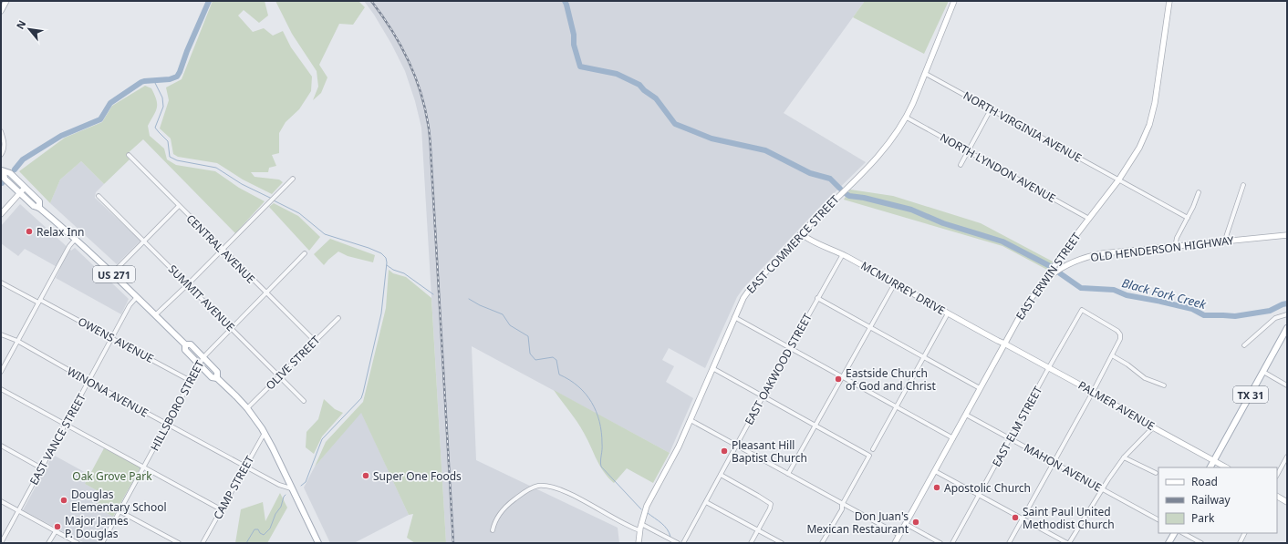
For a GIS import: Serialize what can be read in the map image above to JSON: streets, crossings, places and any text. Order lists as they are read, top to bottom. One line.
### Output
{"streets":{"main road":["US 271","TX 31"],"street":["NORTH VIRGINIA AVENUE","NORTH LYNDON AVENUE","EAST COMMERCE STREET","CENTRAL AVENUE","OLD HENDERSON HIGHWAY","EAST ERWIN STREET","MCMURREY DRIVE","SUMMIT AVENUE","OWENS AVENUE","OLIVE STREET","EAST OAKWOOD STREET","WINONA AVENUE","HILLSBORO STREET","PALMER AVENUE","EAST ELM STREET","EAST VANCE STREET","MAHON AVENUE","CAMP STREET"]},"crossings":[["NORTH VIRGINIA AVENUE","EAST COMMERCE STREET"],["NORTH VIRGINIA AVENUE","EAST ERWIN STREET"],["NORTH LYNDON AVENUE","EAST COMMERCE STREET"],["NORTH LYNDON AVENUE","EAST ERWIN STREET"],["EAST COMMERCE STREET","MCMURREY DRIVE"],["CENTRAL AVENUE","OLIVE STREET"],["CENTRAL AVENUE","HILLSBORO STREET"],["OLD HENDERSON HIGHWAY","EAST ERWIN STREET"],["US 271","OLIVE STREET"],["US 271","WINONA AVENUE"],["US 271","HILLSBORO STREET"],["US 271","EAST VANCE STREET"],["US 271","CAMP STREET"],["EAST ERWIN STREET","MCMURREY DRIVE"],["EAST ERWIN STREET","PALMER AVENUE"],["EAST ERWIN STREET","MAHON AVENUE"],["MCMURREY DRIVE","EAST OAKWOOD STREET"],["MCMURREY DRIVE","PALMER AVENUE"],["SUMMIT AVENUE","OLIVE STREET"],["SUMMIT AVENUE","HILLSBORO STREET"],["OWENS AVENUE","HILLSBORO STREET"],["OWENS AVENUE","EAST VANCE STREET"],["WINONA AVENUE","HILLSBORO STREET"],["WINONA AVENUE","EAST VANCE STREET"],["WINONA AVENUE","CAMP STREET"],["TX 31","PALMER AVENUE"],["PALMER AVENUE","EAST ELM STREET"],["EAST ELM STREET","MAHON AVENUE"]],"water":["Black Fork Creek"],"parks":["Oak Grove Park"],"places":["Relax Inn","Eastside Church of God and Christ","Pleasant Hill Baptist Church","Super One Foods","Apostolic Church","Douglas Elementary School","Saint Paul United Methodist Church","Don Juan's Mexican Restaurant","Major James P. Douglas"],"legend":["Road","Railway","Park"],"north":"top left"}
